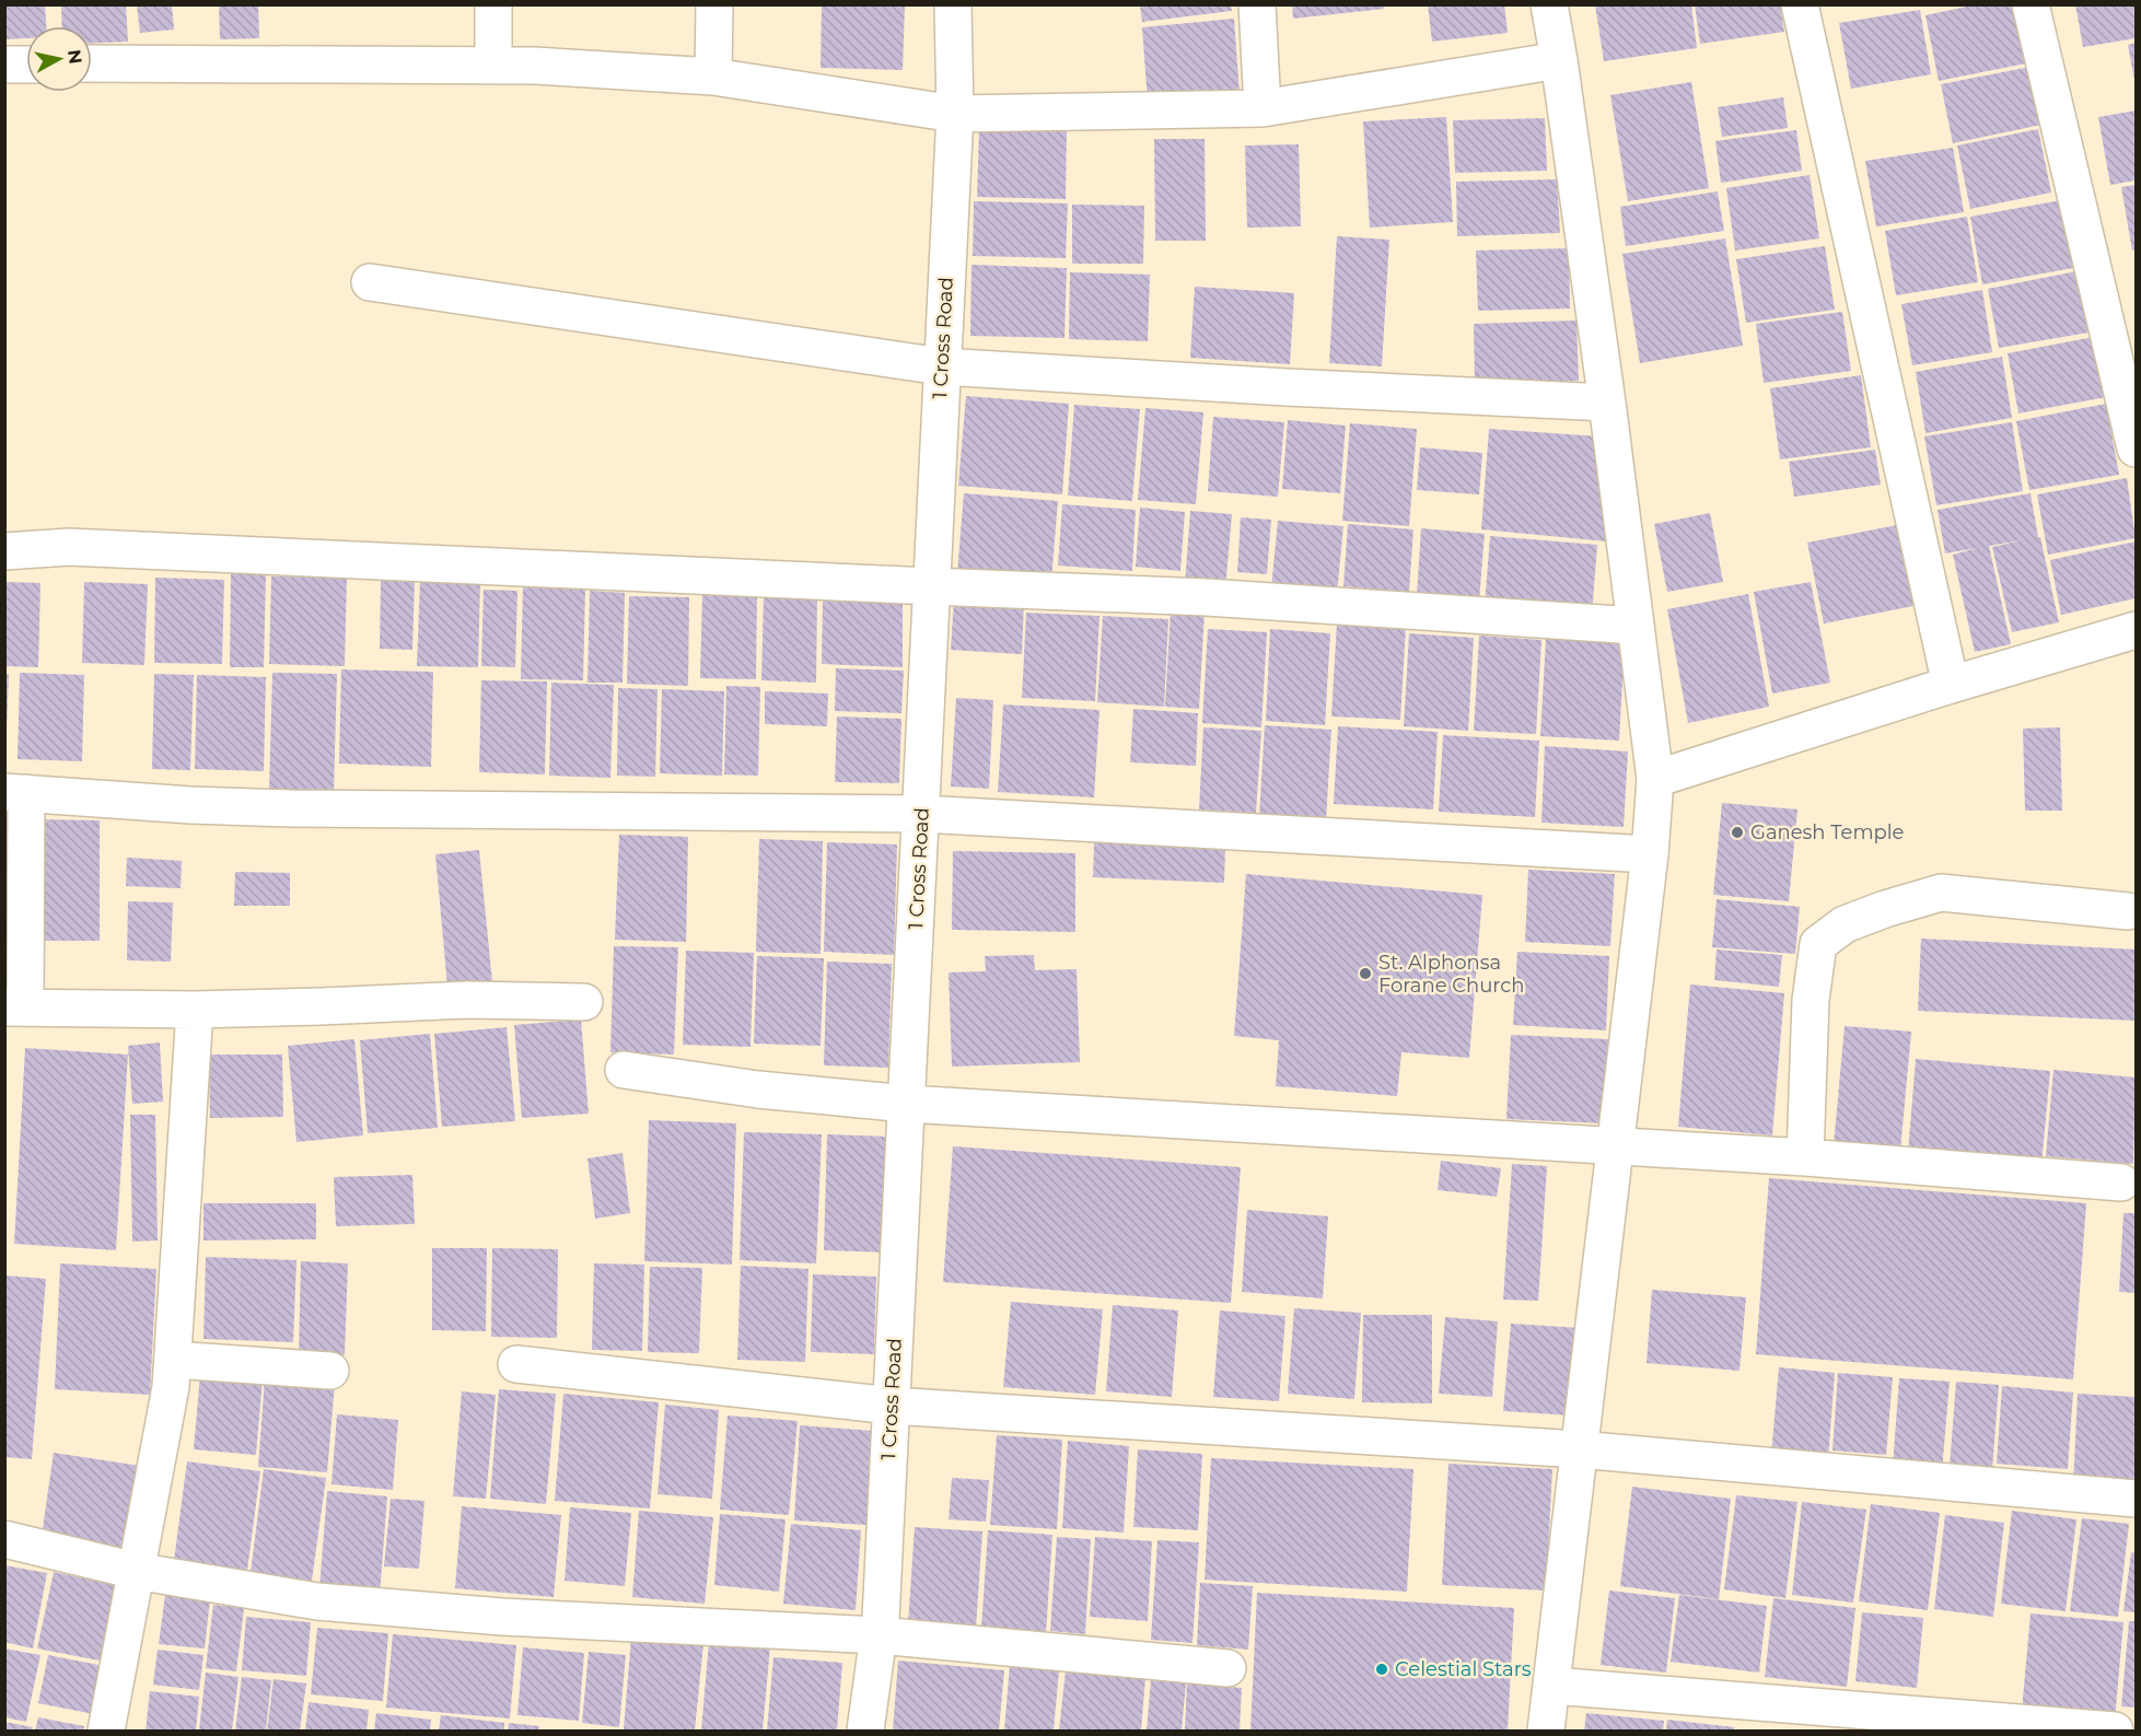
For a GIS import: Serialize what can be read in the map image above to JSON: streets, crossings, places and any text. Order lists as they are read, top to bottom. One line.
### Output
{"streets":{"street":["1 Cross Road"]},"places":["Ganesh Temple","St. Alphonsa Forane Church","Celestial Stars"],"north":"right"}
